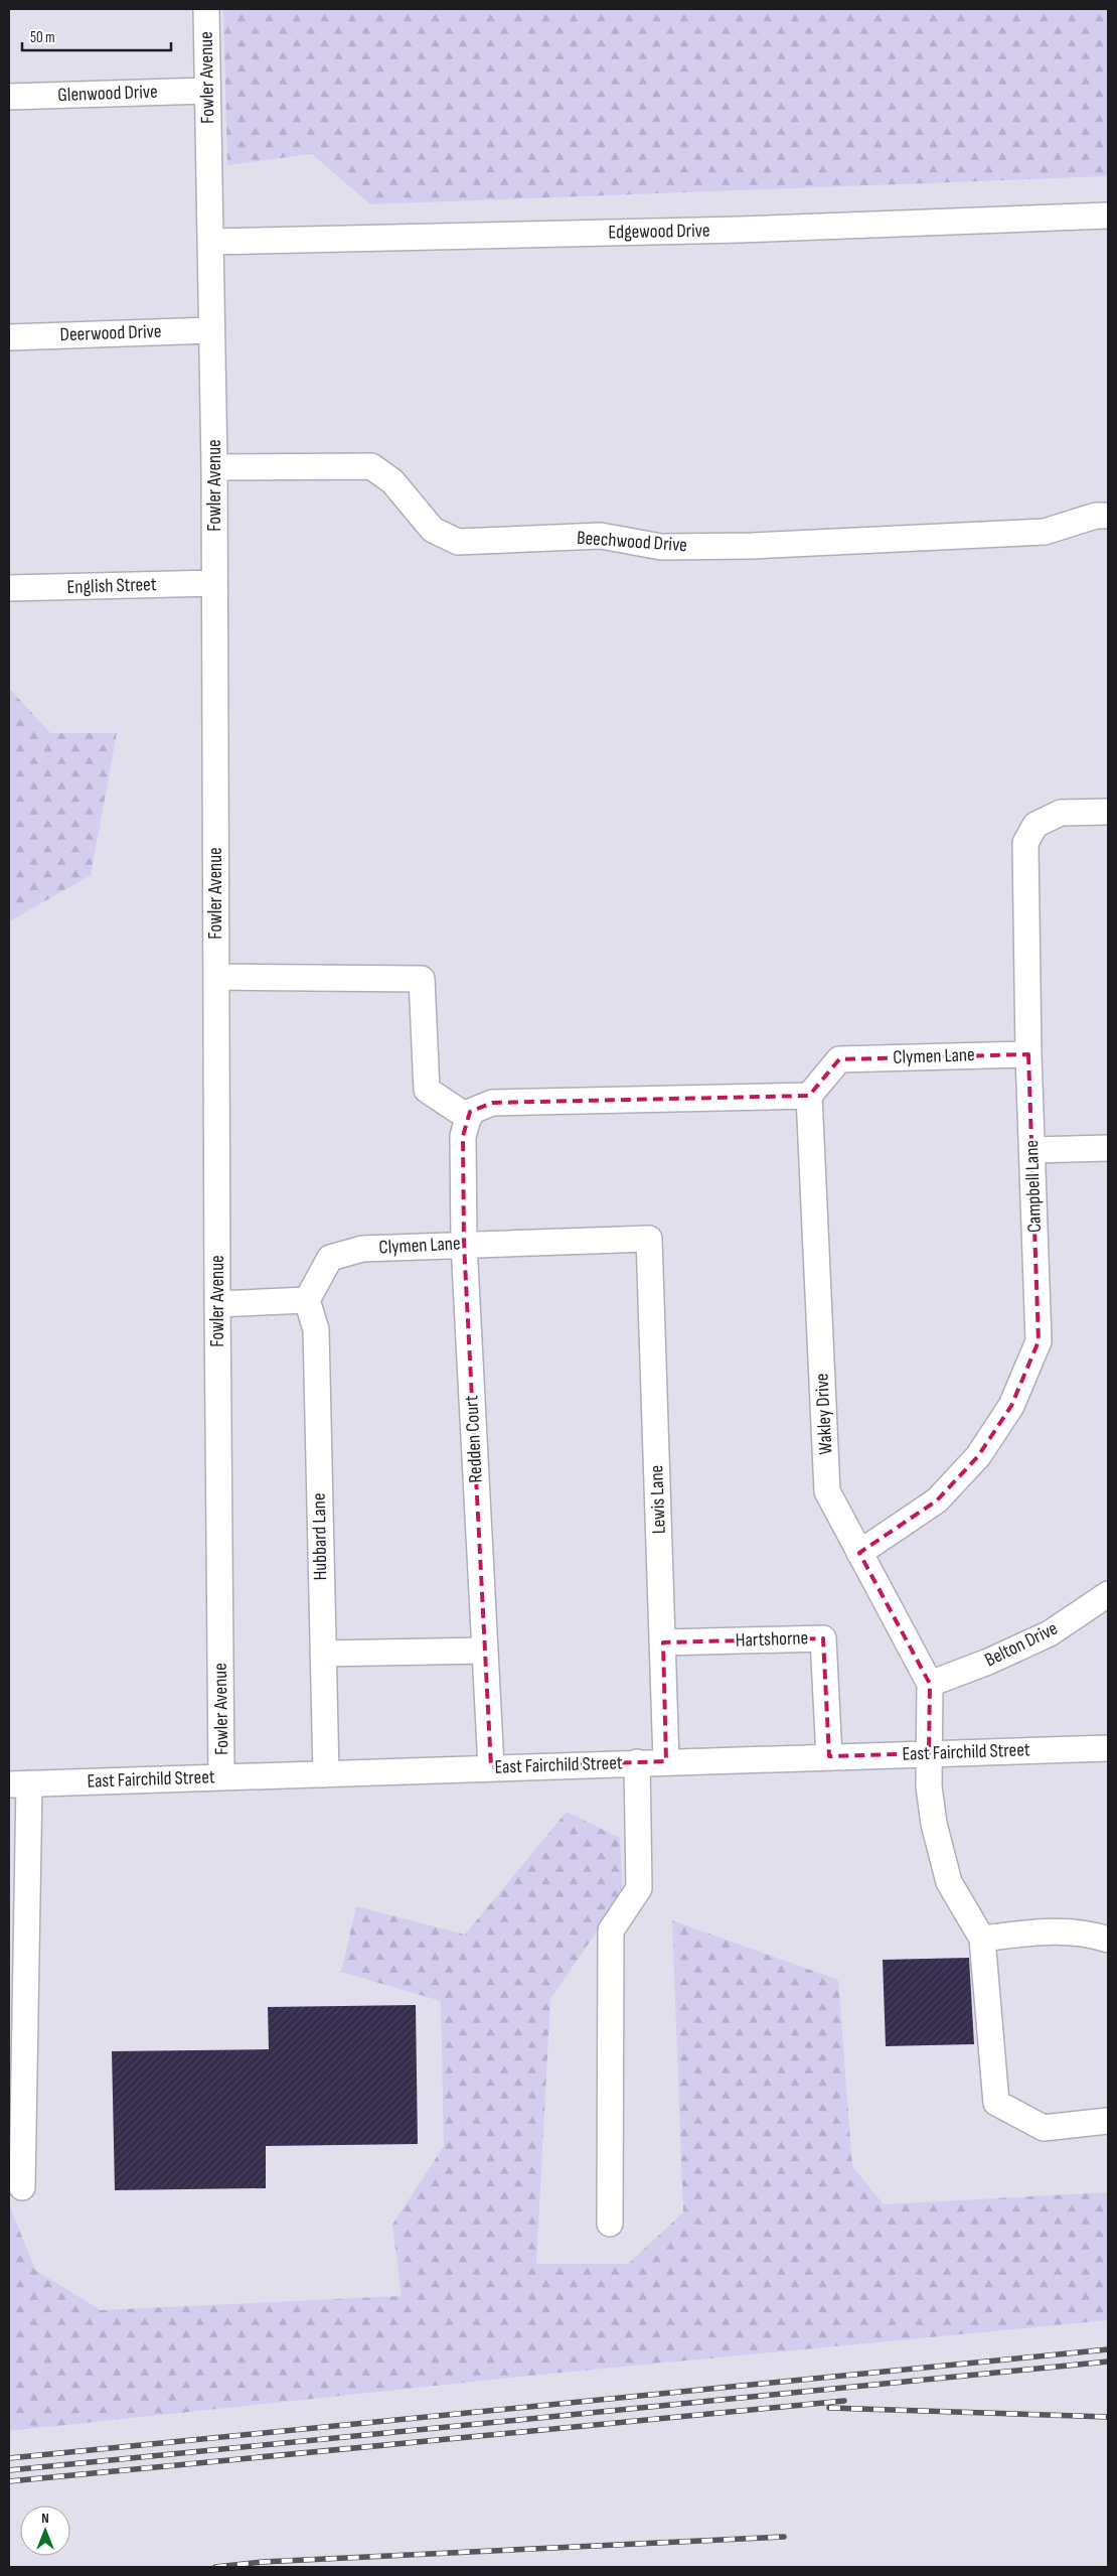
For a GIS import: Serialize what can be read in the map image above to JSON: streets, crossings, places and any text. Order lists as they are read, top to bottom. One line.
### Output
{"streets":{"street":["Fowler Avenue","Glenwood Drive","Edgewood Drive","Deerwood Drive","Beechwood Drive","English Street","Clymen Lane","Campbell Lane","Wakley Drive","Redden Court","Lewis Lane","Hubbard Lane","Hartshorne","Belton Drive","East Fairchild Street"]},"crossings":[["Fowler Avenue","Glenwood Drive"],["Fowler Avenue","Edgewood Drive"],["Fowler Avenue","Deerwood Drive"],["Fowler Avenue","Beechwood Drive"],["Fowler Avenue","English Street"],["Fowler Avenue","East Fairchild Street"],["Clymen Lane","Campbell Lane"],["Clymen Lane","Wakley Drive"],["Clymen Lane","Redden Court"],["Clymen Lane","Lewis Lane"],["Clymen Lane","Hubbard Lane"],["Campbell Lane","Wakley Drive"],["Wakley Drive","Belton Drive"],["Wakley Drive","East Fairchild Street"],["Redden Court","East Fairchild Street"],["Lewis Lane","Hartshorne"],["Lewis Lane","East Fairchild Street"],["Hubbard Lane","East Fairchild Street"],["Hartshorne","East Fairchild Street"]],"scale_bar":"50 m","north":"top"}
